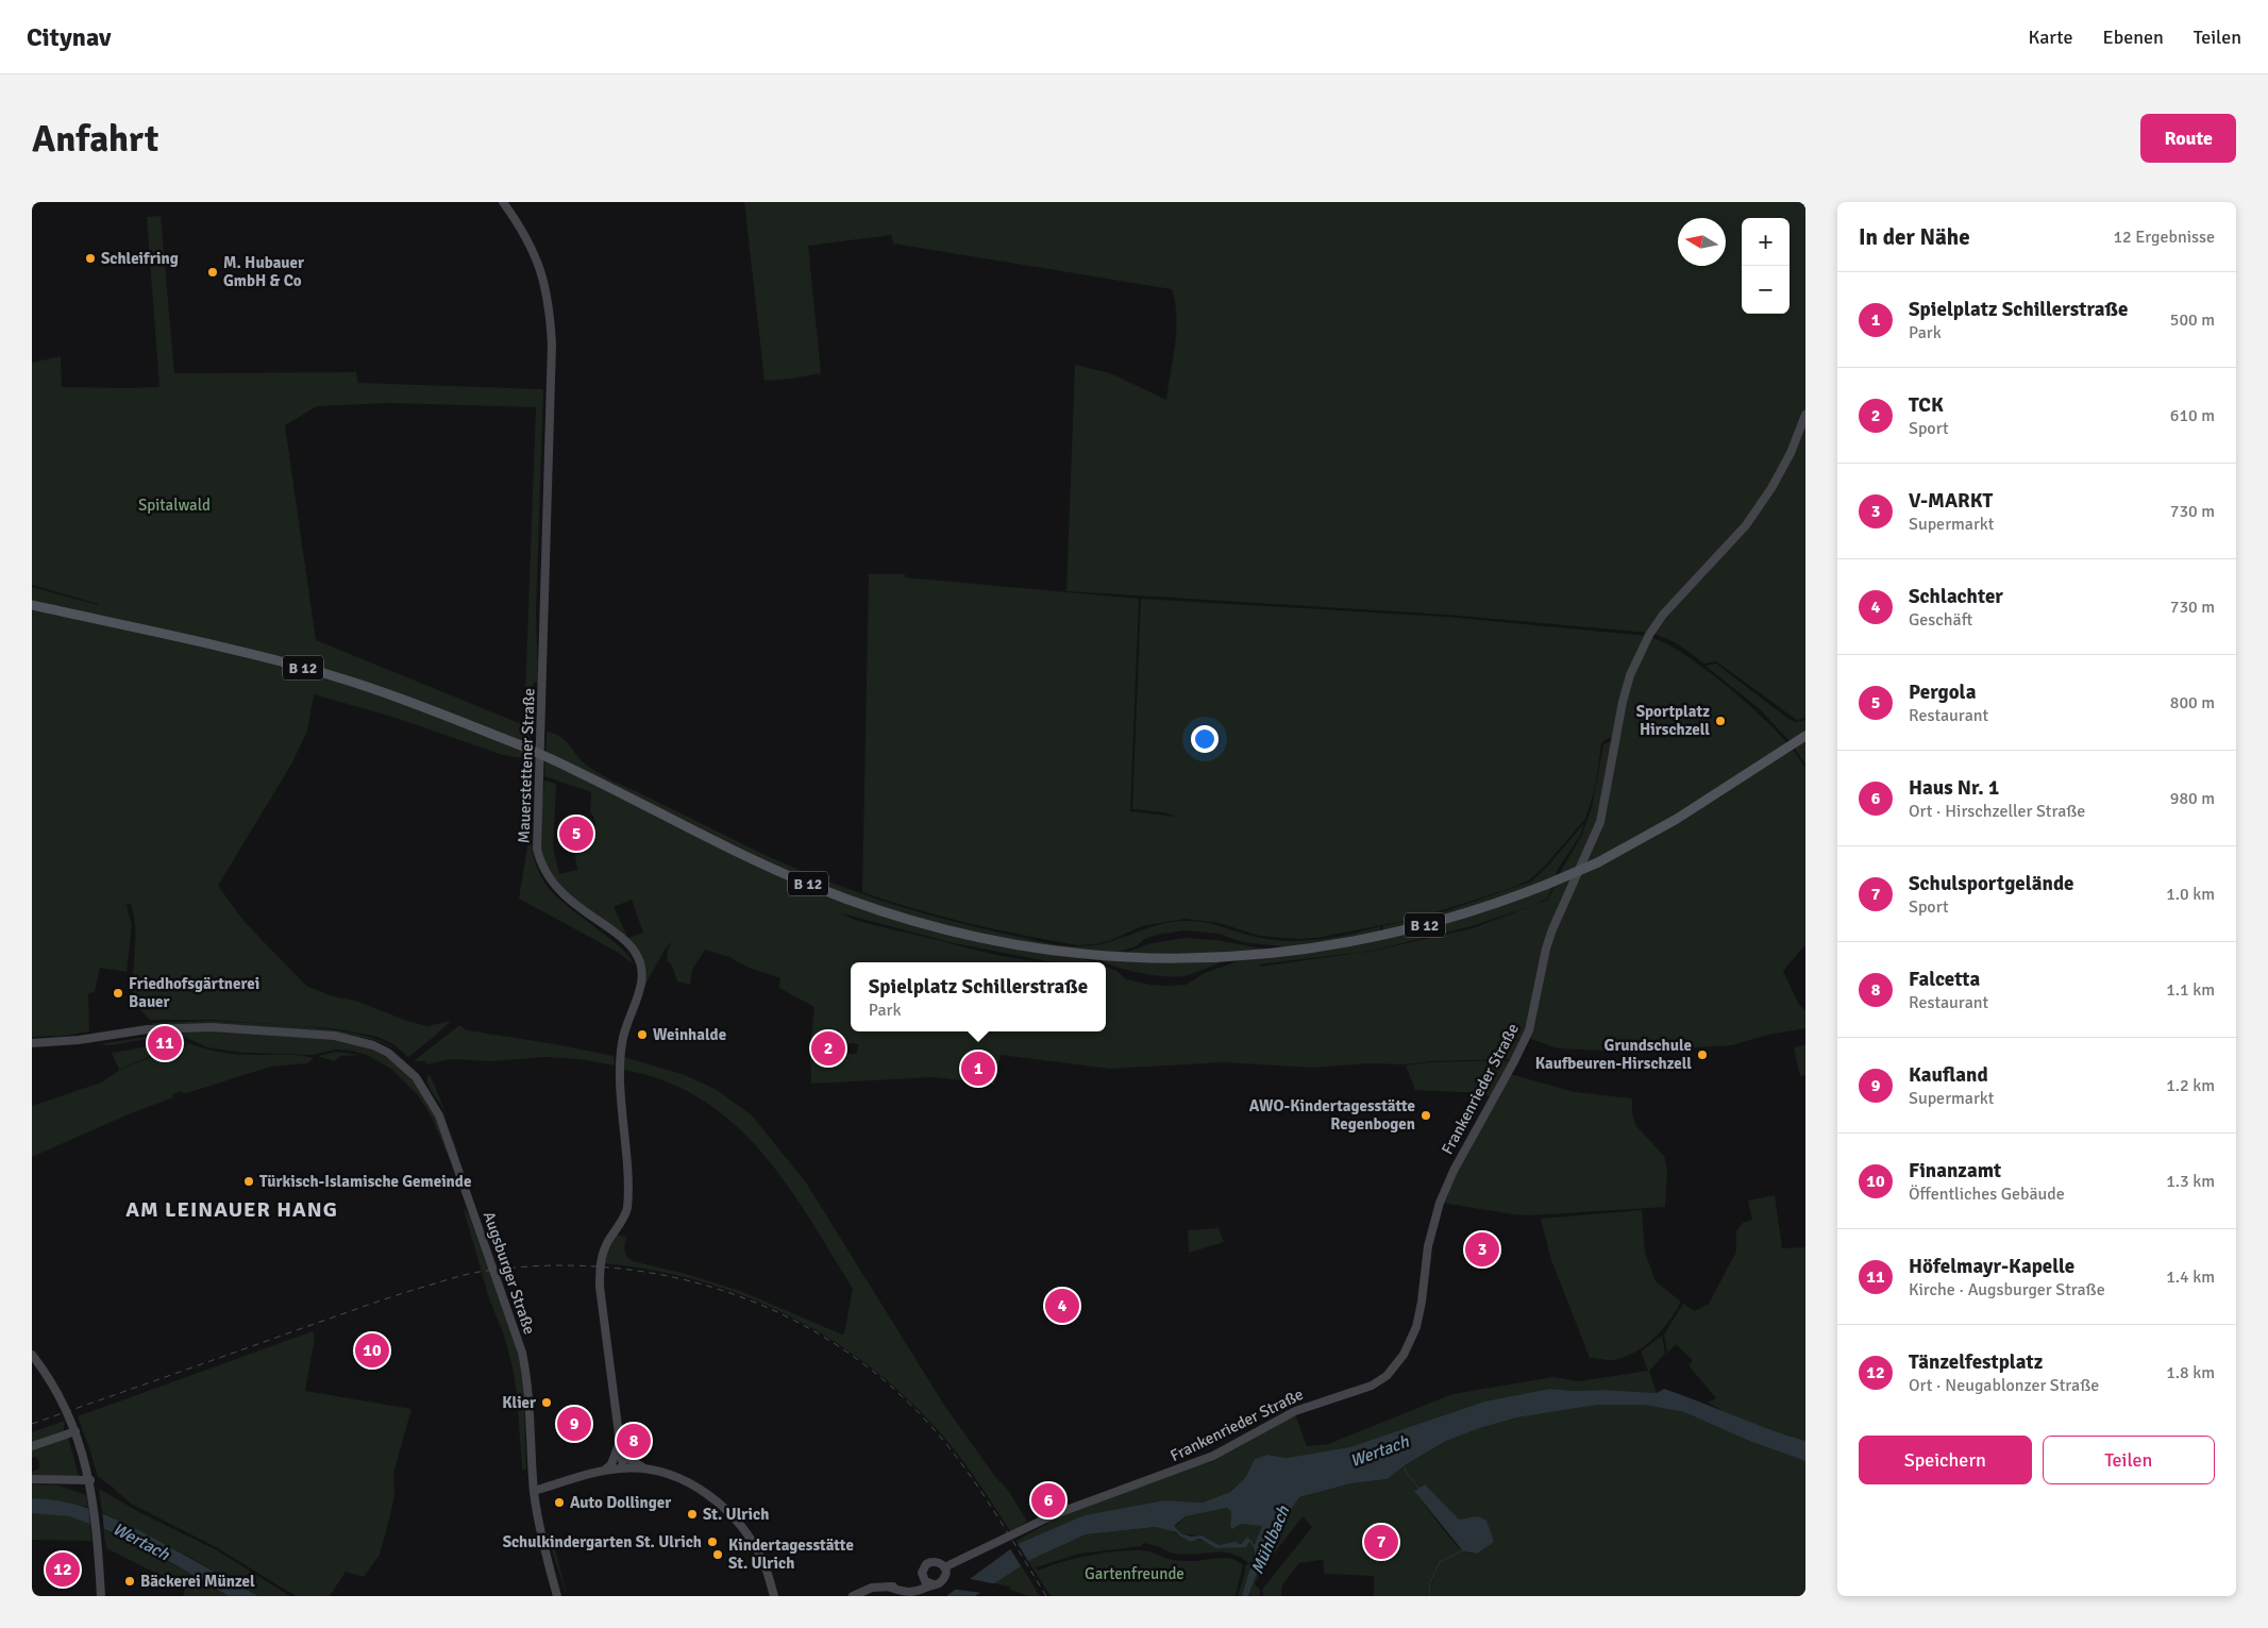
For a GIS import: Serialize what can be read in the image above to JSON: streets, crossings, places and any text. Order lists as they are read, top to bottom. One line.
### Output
{"streets":{"main road":["B 12","Mauerstettener Straße","Frankenrieder Straße","Augsburger Straße"]},"districts":["AM LEINAUER HANG"],"water":["Wertach","Mühlbach"],"parks":["Spitalwald","Gartenfreunde"],"places":["Schleifring","M. Hubauer GmbH & Co","Sportplatz Hirschzell","Friedhofsgärtnerei Bauer","Weinhalde","Grundschule Kaufbeuren-Hirschzell","AWO-Kindertagesstätte Regenbogen","Türkisch-Islamische Gemeinde","Klier","Auto Dollinger","St. Ulrich","Schulkindergarten St. Ulrich","Kindertagesstätte St. Ulrich","Bäckerei Münzel"],"north":"left","page":{"header":"Citynav","nav":["Karte","Ebenen","Teilen"],"buttons":["Route",["Speichern","Teilen"]],"title":"Anfahrt","heading":["In der Nähe","12 Ergebnisse"],"map_buttons":["+","−"],"list":[{"mark":"1","name":"Spielplatz Schillerstraße","note":"Park","value":"500 m"},{"mark":"2","name":"TCK","note":"Sport","value":"610 m"},{"mark":"3","name":"V-MARKT","note":"Supermarkt","value":"730 m"},{"mark":"4","name":"Schlachter","note":"Geschäft","value":"730 m"},{"mark":"5","name":"Pergola","note":"Restaurant","value":"800 m"},{"mark":"6","name":"Haus Nr. 1","note":"Ort · Hirschzeller Straße","value":"980 m"},{"mark":"7","name":"Schulsportgelände","note":"Sport","value":"1.0 km"},{"mark":"8","name":"Falcetta","note":"Restaurant","value":"1.1 km"},{"mark":"9","name":"Kaufland","note":"Supermarkt","value":"1.2 km"},{"mark":"10","name":"Finanzamt","note":"Öffentliches Gebäude","value":"1.3 km"},{"mark":"11","name":"Höfelmayr-Kapelle","note":"Kirche · Augsburger Straße","value":"1.4 km"},{"mark":"12","name":"Tänzelfestplatz","note":"Ort · Neugablonzer Straße","value":"1.8 km"}],"pins":["5","11","2","1","3","4","10","9","8","6","7","12"],"popup":["Spielplatz Schillerstraße","Park"]}}
